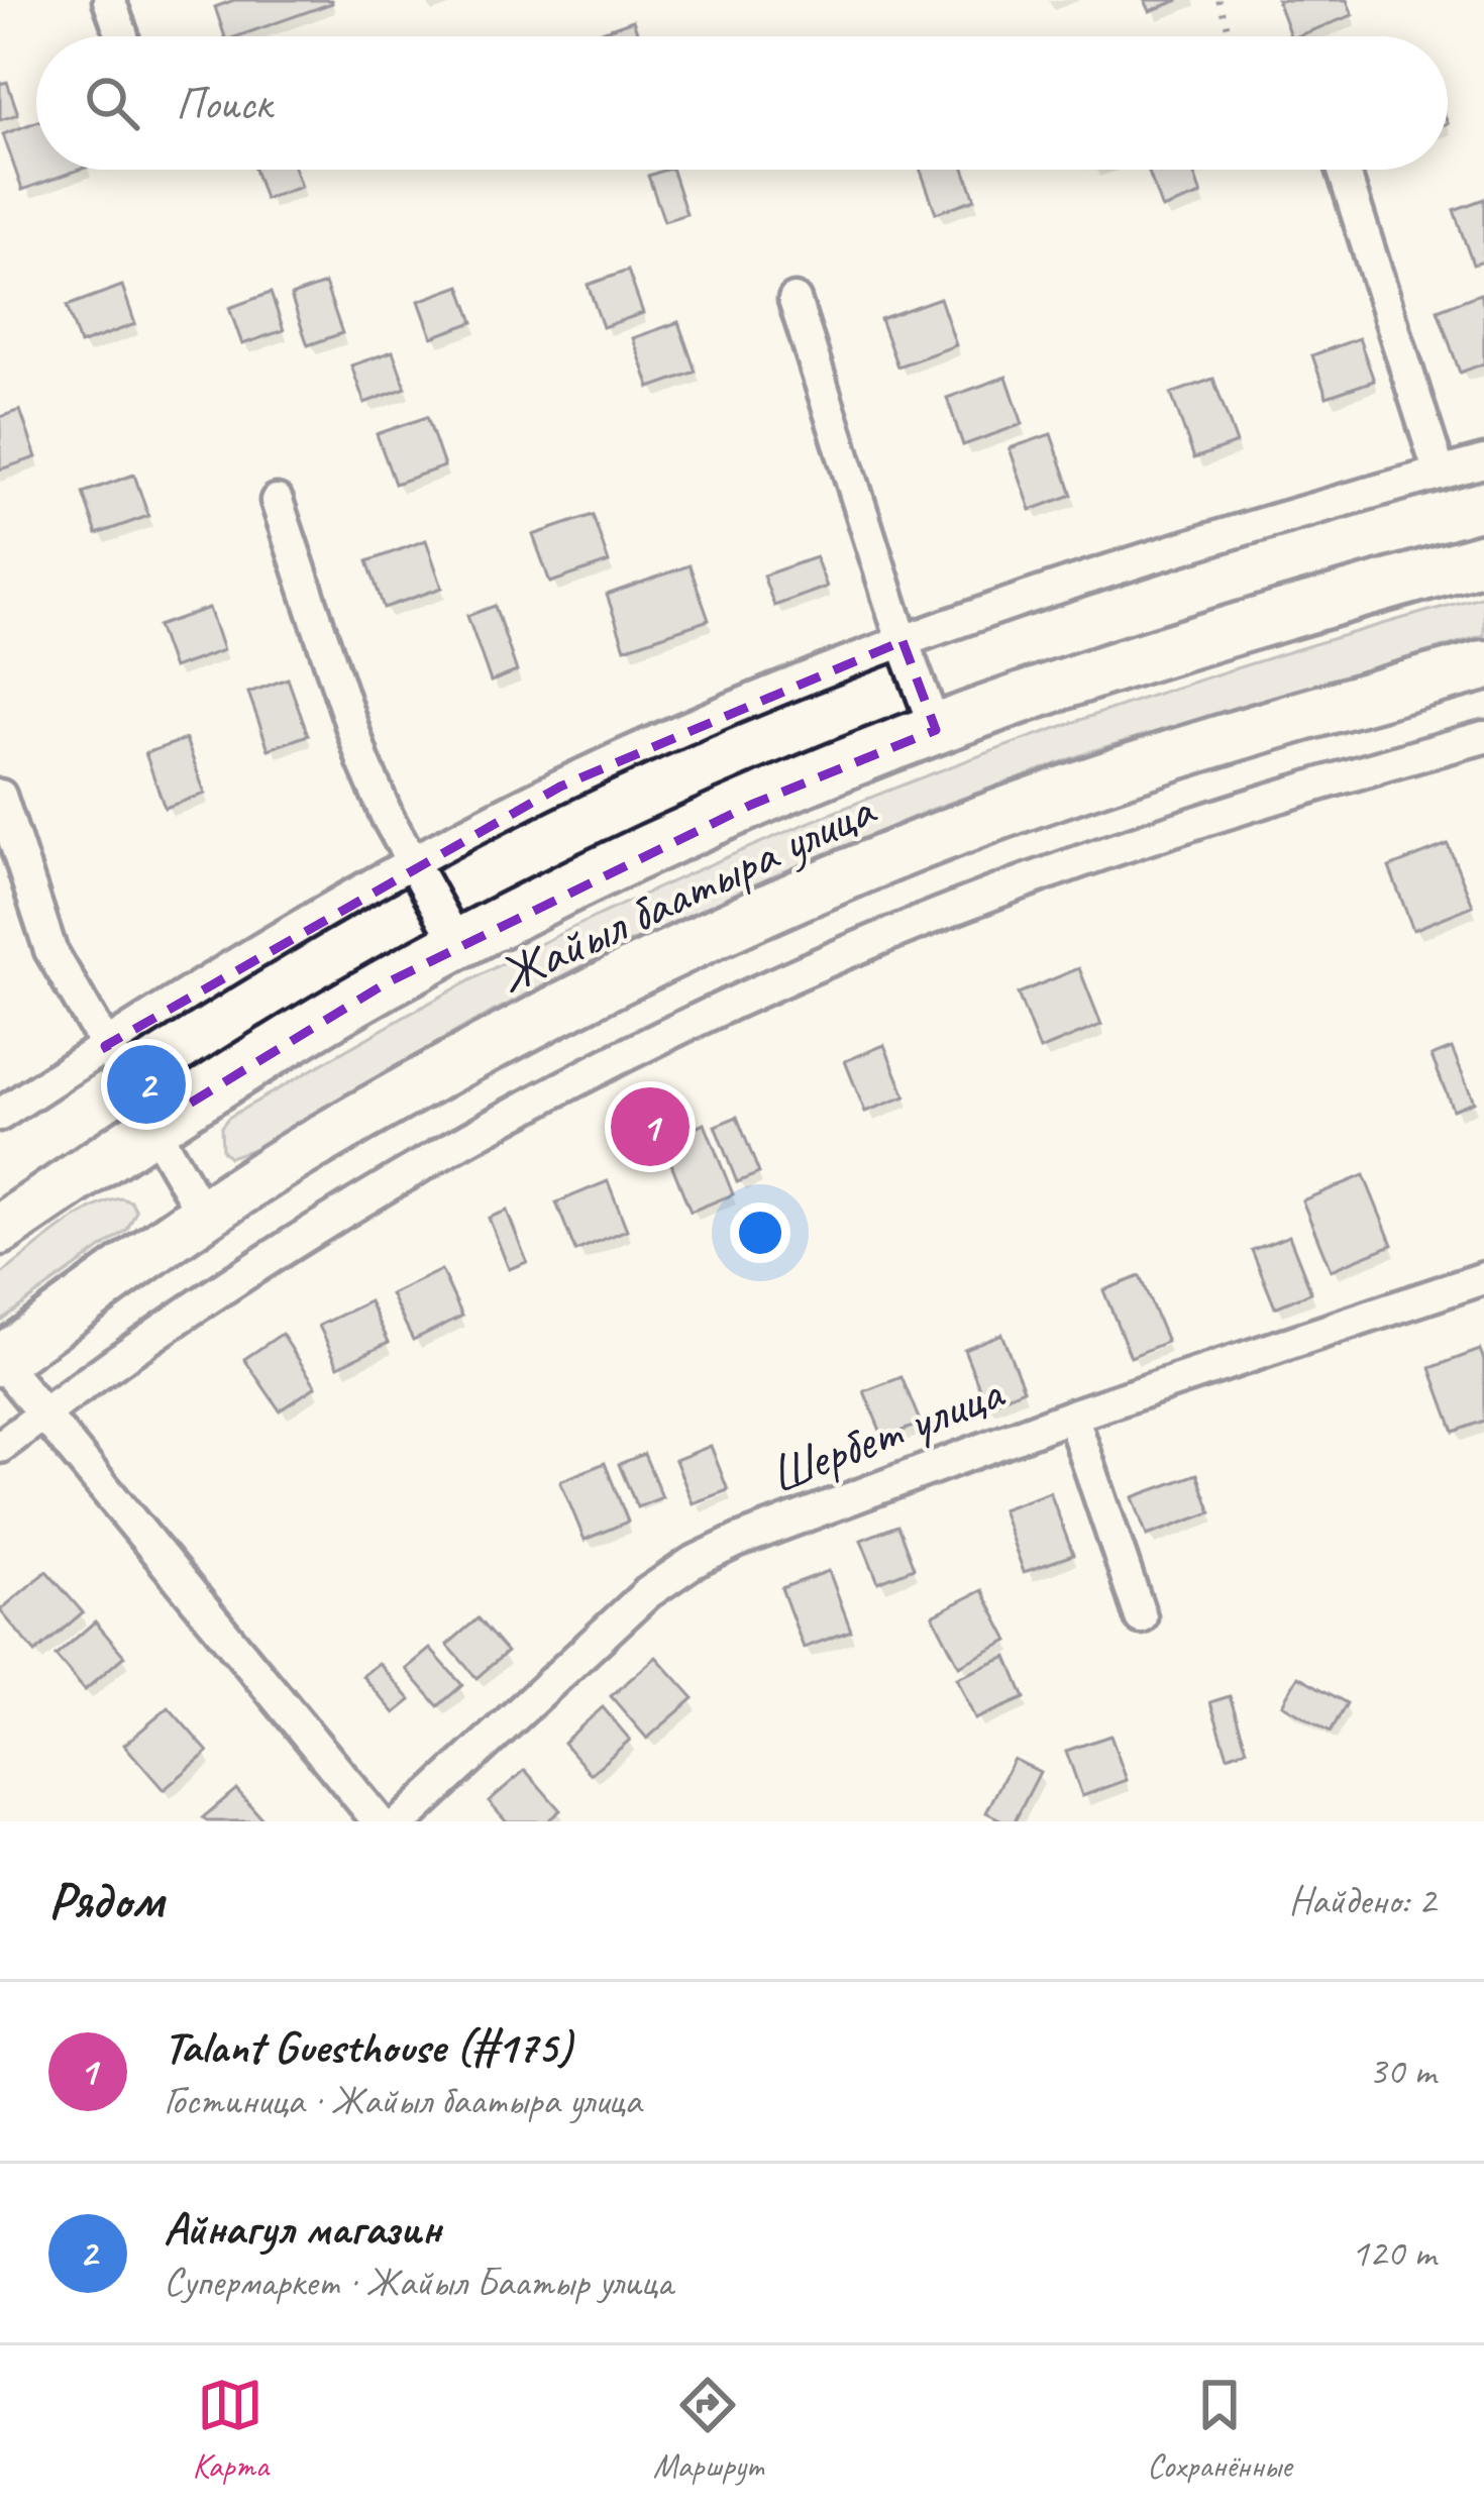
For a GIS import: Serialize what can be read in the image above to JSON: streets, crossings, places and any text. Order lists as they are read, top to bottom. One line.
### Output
{"streets":{"main road":["Жайыл баатыра улица"],"street":["Шербет улица"]},"page":{"search":"Поиск","pins":["2","1"],"heading":["Рядом","Найдено: 2"],"list":[{"mark":"1","name":"Talant Guesthouse (#175)","note":"Гостиница · Жайыл баатыра улица","value":"30 m"},{"mark":"2","name":"Айнагул магазин","note":"Супермаркет · Жайыл Баатыр улица","value":"120 m"}],"nav":["Карта","Маршрут","Сохранённые"]}}
